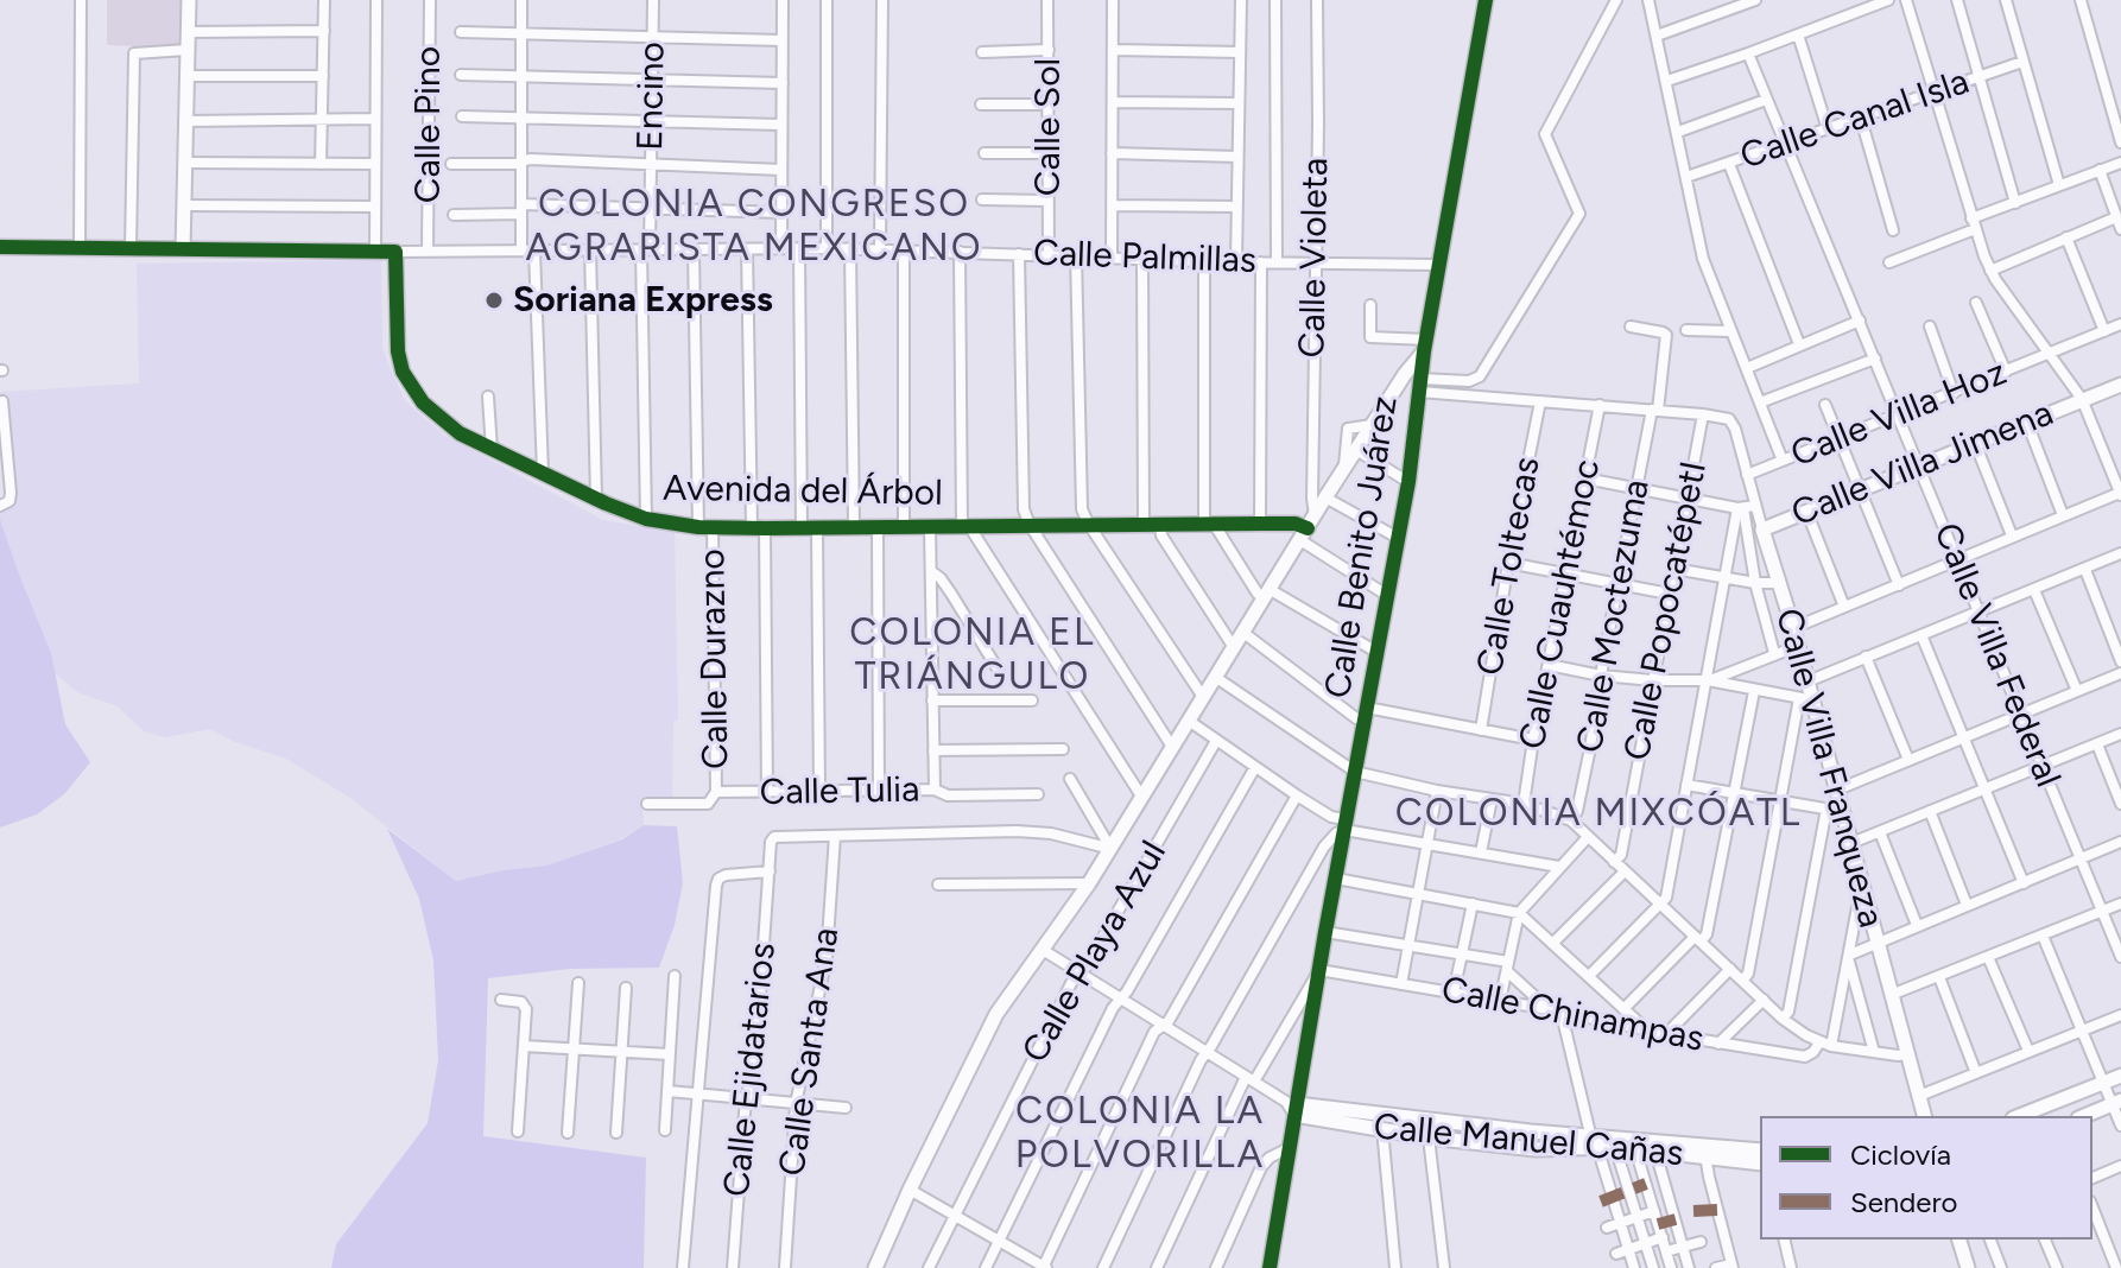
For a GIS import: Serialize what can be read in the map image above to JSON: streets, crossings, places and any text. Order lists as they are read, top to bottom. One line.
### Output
{"streets":{"street":["Encino","Calle Canal Isla","Calle Pino","Calle Sol","Calle Palmillas","Calle Violeta","Calle Villa Hoz","Calle Villa Jimena","Avenida del Árbol","Calle Benito Juárez","Calle Toltecas","Calle Cuauhtémoc","Calle Popocatépetl","Calle Moctezuma","Calle Villa Federal","Calle Durazno","Calle Villa Franqueza","Calle Tulia","Calle Playa Azul","Calle Chinampas","Calle Santa Ana","Calle Ejidatarios","Calle Manuel Cañas"]},"crossings":[["Encino","Calle Palmillas"],["Encino","Avenida del Árbol"],["Calle Canal Isla","Calle Villa Federal"],["Calle Pino","Calle Palmillas"],["Calle Sol","Calle Palmillas"],["Calle Palmillas","Calle Violeta"],["Calle Palmillas","Avenida del Árbol"],["Calle Palmillas","Calle Benito Juárez"],["Calle Palmillas","Calle Durazno"],["Calle Violeta","Avenida del Árbol"],["Calle Violeta","Calle Benito Juárez"],["Calle Villa Hoz","Calle Villa Federal"],["Calle Villa Hoz","Calle Villa Franqueza"],["Calle Villa Jimena","Calle Villa Federal"],["Calle Villa Jimena","Calle Villa Franqueza"],["Avenida del Árbol","Calle Benito Juárez"],["Avenida del Árbol","Calle Durazno"],["Calle Benito Juárez","Calle Chinampas"],["Calle Benito Juárez","Calle Manuel Cañas"],["Calle Popocatépetl","Calle Villa Franqueza"],["Calle Durazno","Calle Tulia"]],"districts":["COLONIA CONGRESO AGRARISTA MEXICANO","COLONIA EL TRIÁNGULO","COLONIA MIXCÓATL","COLONIA LA POLVORILLA"],"places":["Soriana Express"],"legend":["Ciclovía","Sendero"]}
